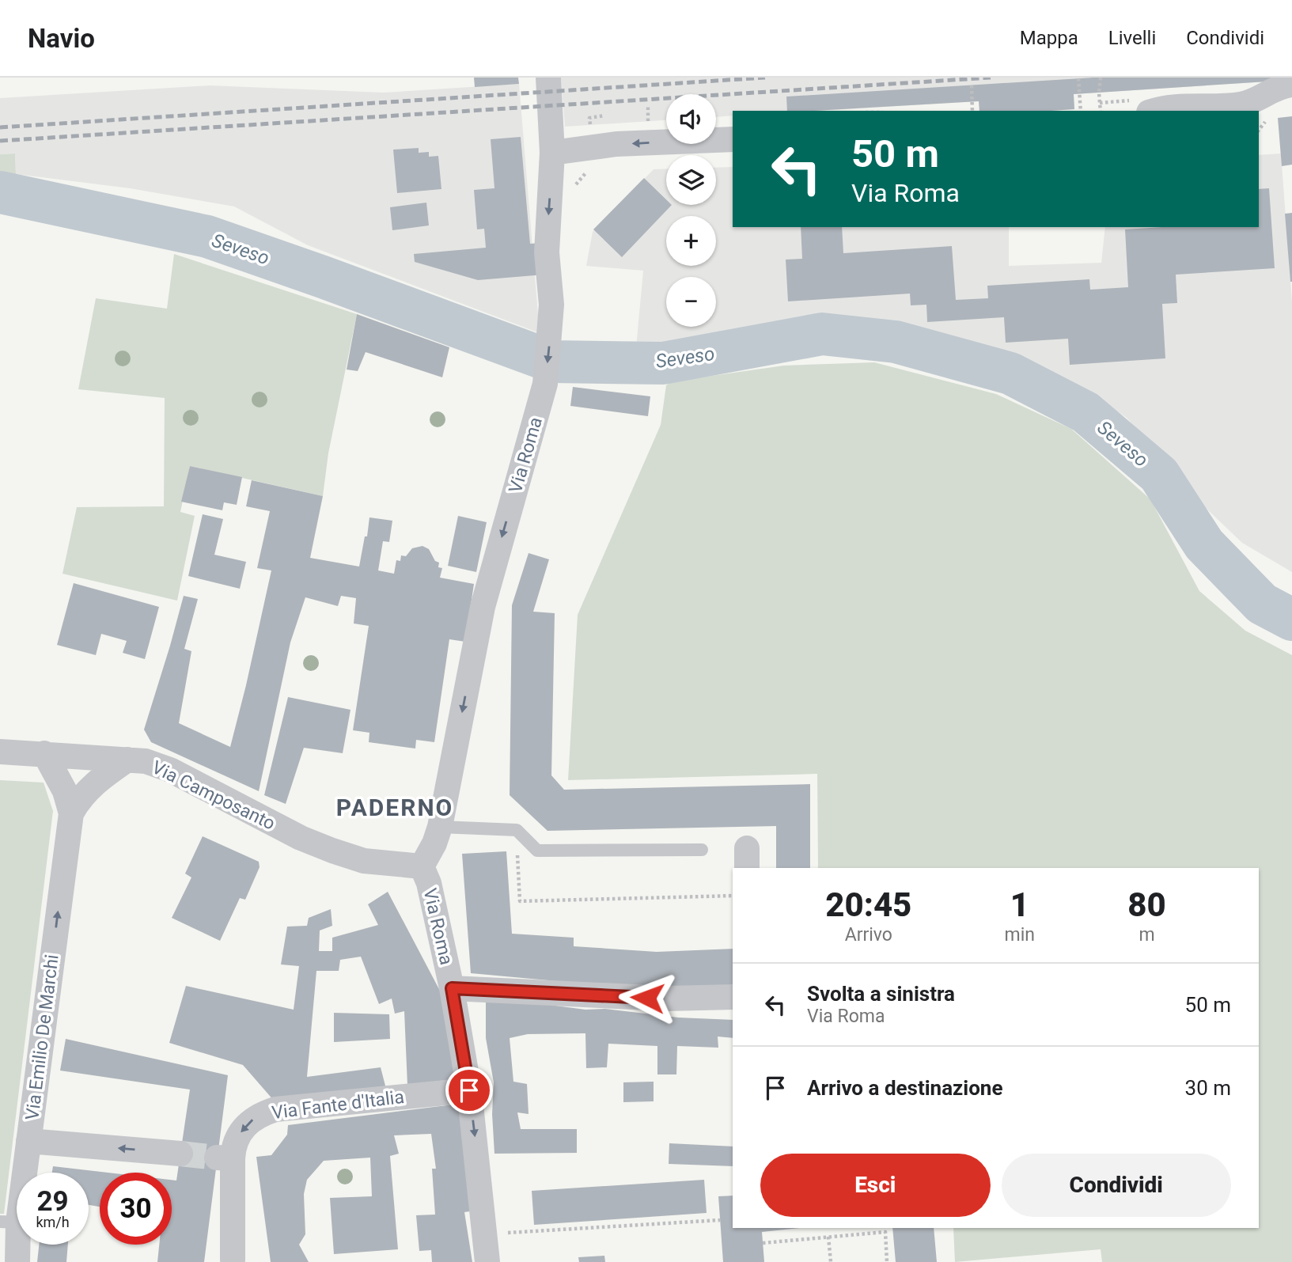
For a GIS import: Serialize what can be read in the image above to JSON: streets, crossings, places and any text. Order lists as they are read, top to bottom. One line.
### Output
{"streets":{"street":["Via Roma","Via Camposanto","Via Emilio De Marchi","Via Fante d'Italia"]},"crossings":[["Via Roma","Via Camposanto"],["Via Roma","Via Fante d'Italia"],["Via Camposanto","Via Emilio De Marchi"]],"one_way":["Via Roma","Via Emilio De Marchi"],"districts":["PADERNO"],"water":["Seveso"],"page":{"header":"Navio","nav":["Mappa","Livelli","Condividi"],"map_buttons":["+","−"],"turn":["50 m","Via Roma"],"eta":["20:45","Arrivo","1","min","80","m"],"list":[{"name":"Svolta a sinistra","note":"Via Roma","value":"50 m"},{"name":"Arrivo a destinazione","value":"30 m"}],"buttons":["Esci","Condividi"],"speed":"29 km/h","limit":"30"}}
